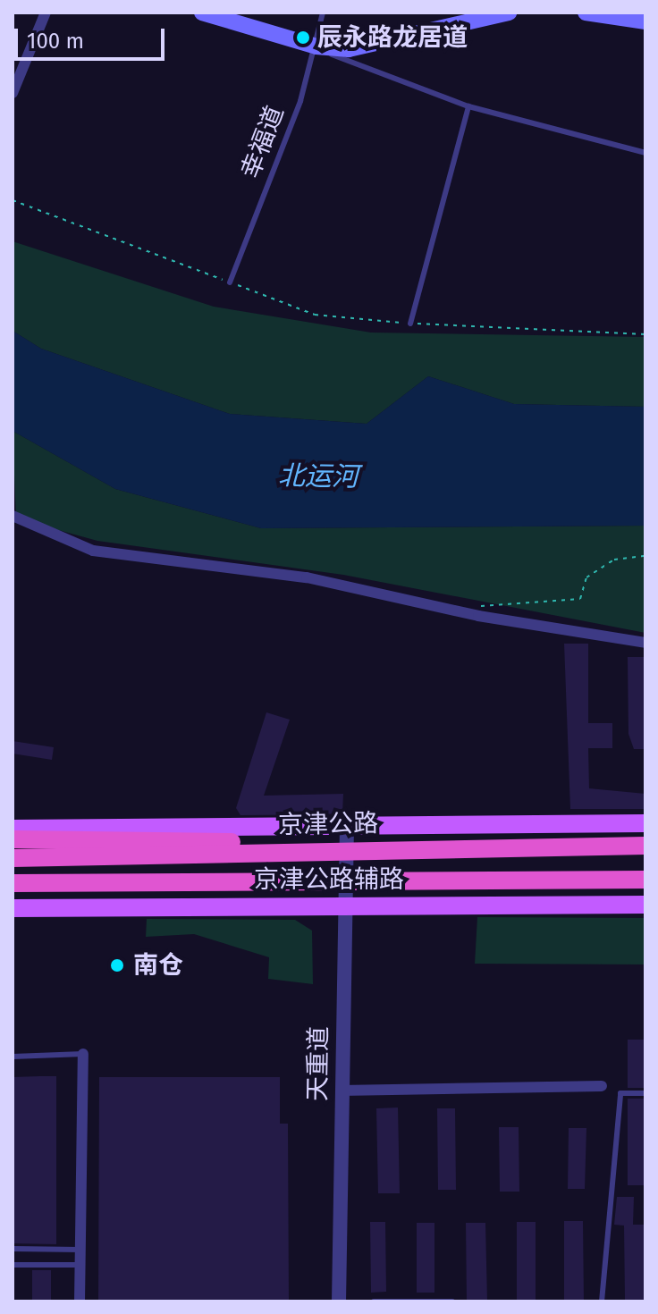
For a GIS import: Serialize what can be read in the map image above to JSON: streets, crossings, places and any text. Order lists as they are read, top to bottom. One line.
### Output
{"streets":{"highway":["京津公路"],"main road":["京津公路辅路"],"street":["天重道"],"lane":["幸福道"]},"crossings":[["京津公路","天重道"],["京津公路辅路","天重道"]],"water":["北运河"],"places":["辰永路龙居道","南仓"],"scale_bar":"100 m"}
